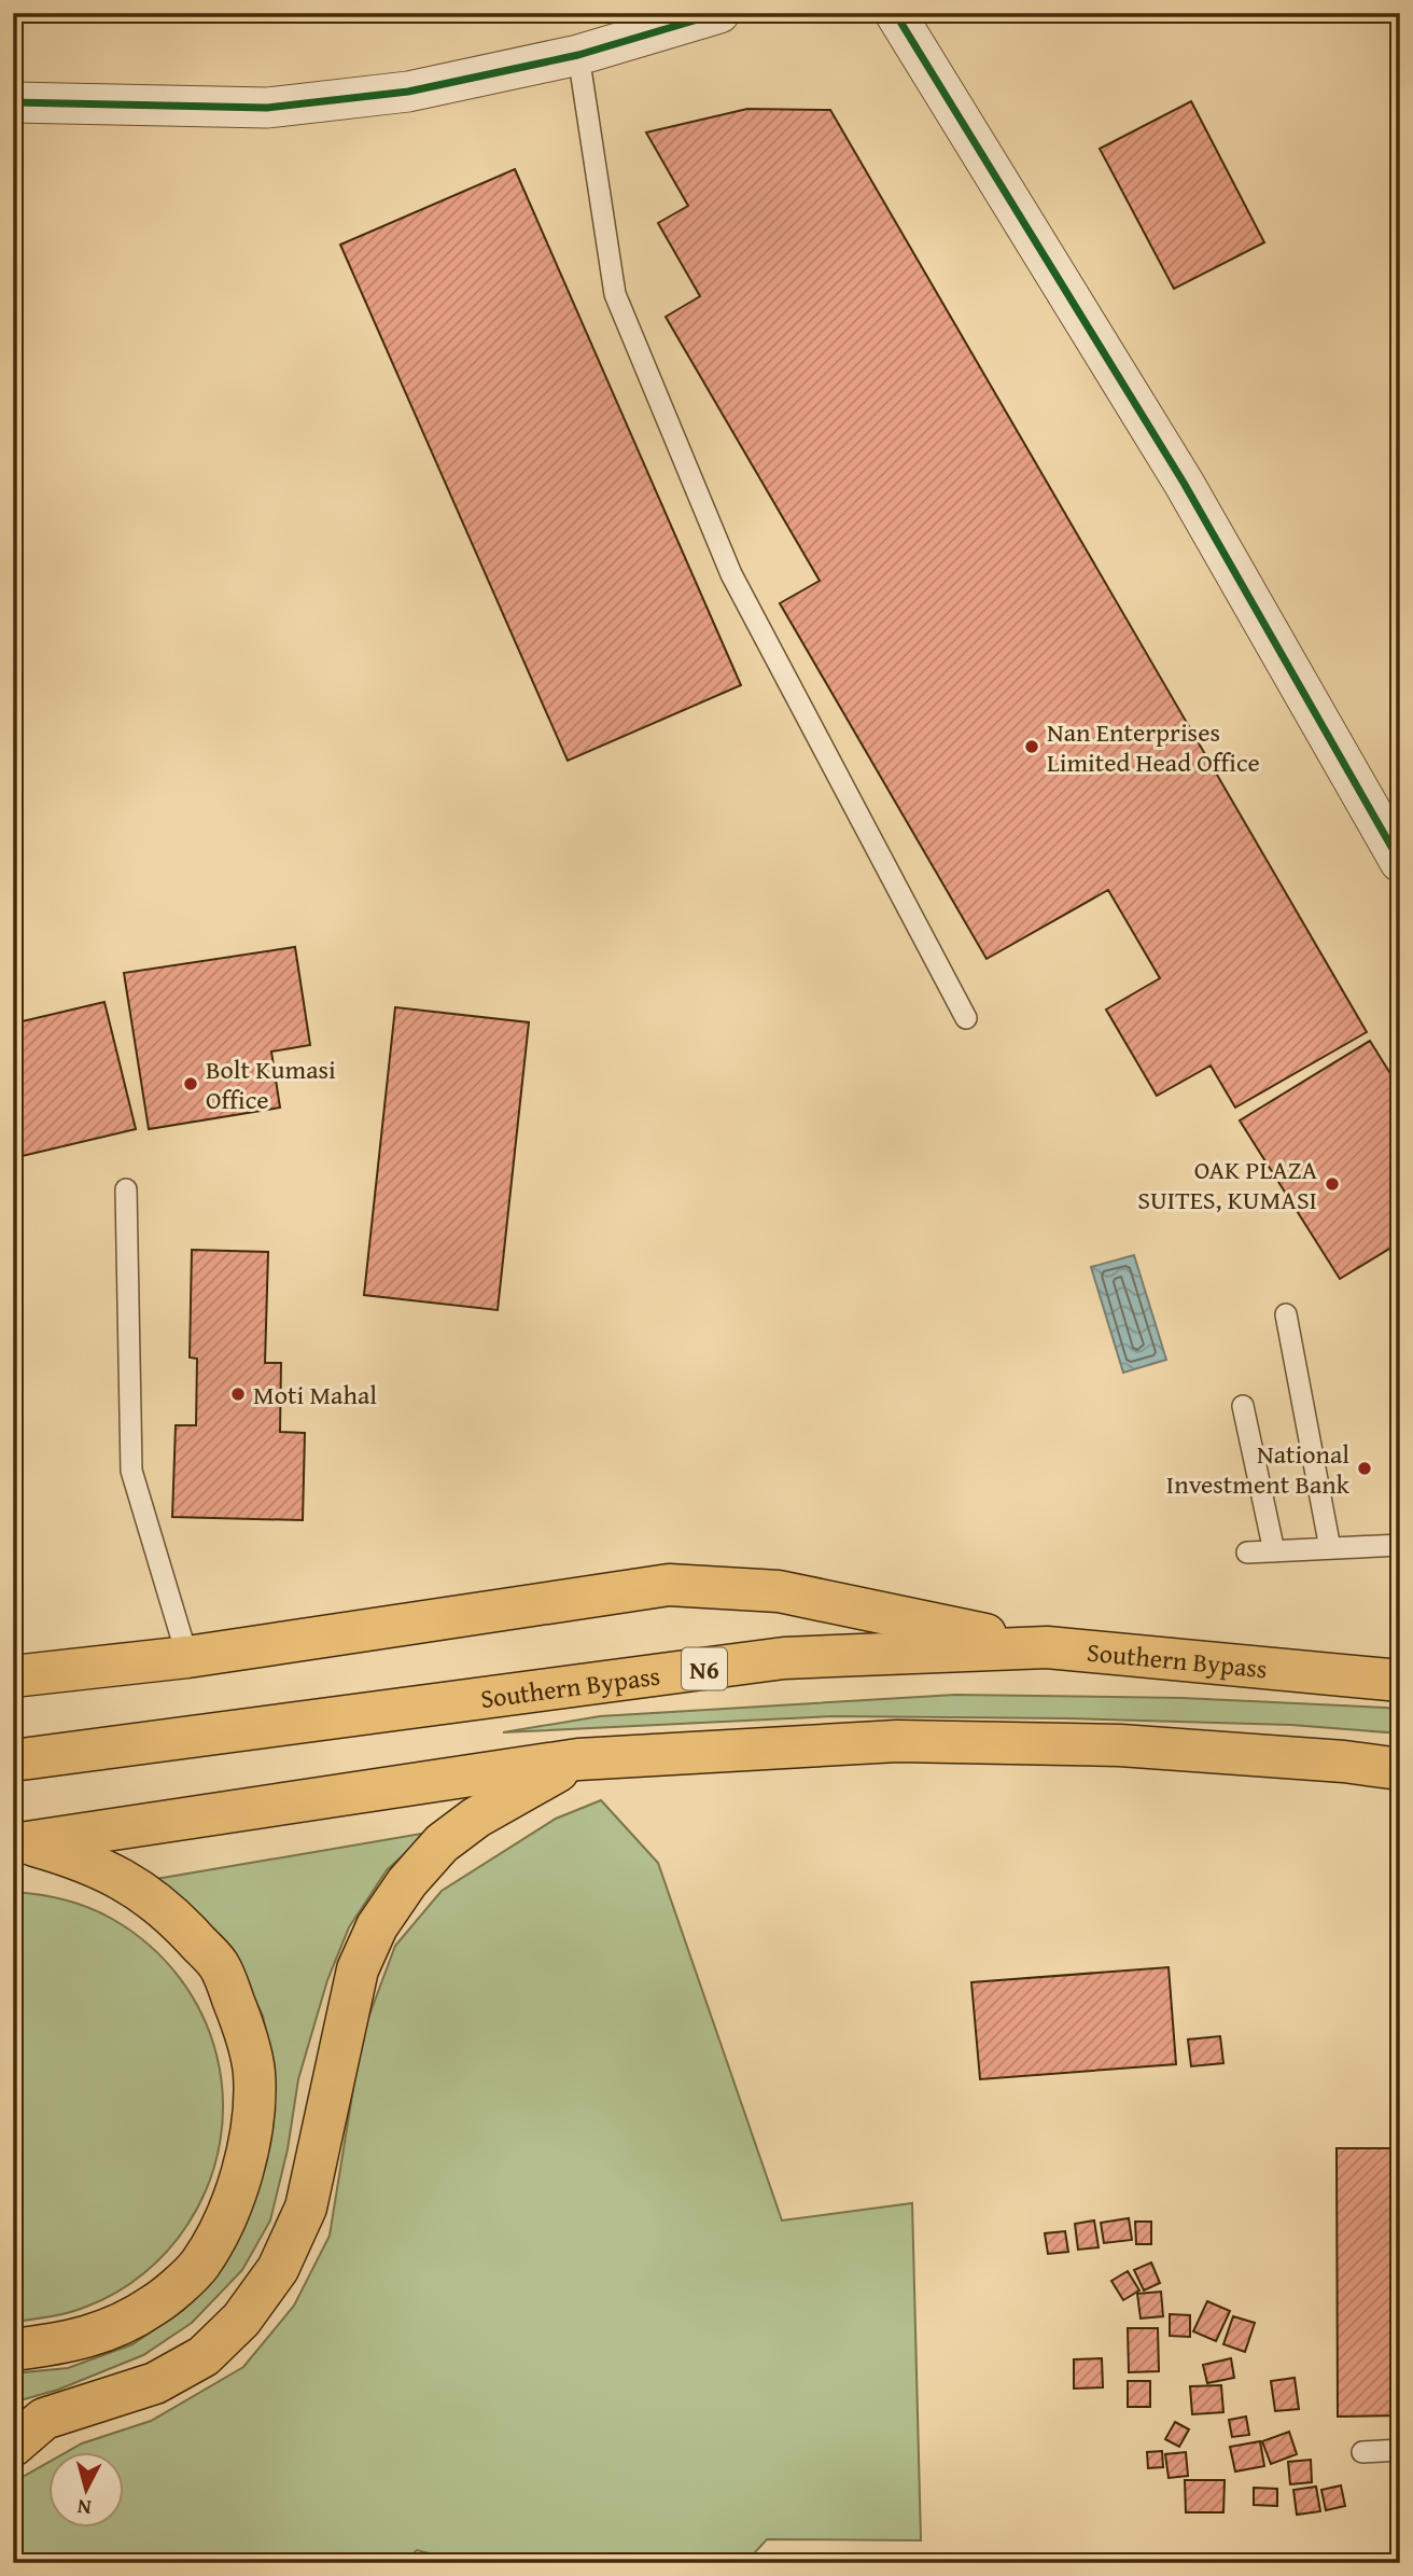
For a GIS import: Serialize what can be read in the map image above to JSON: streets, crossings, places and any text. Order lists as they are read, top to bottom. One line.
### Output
{"streets":{"highway":["Southern Bypass","N6"]},"places":["Nan Enterprises Limited Head Office","Bolt Kumasi Office","OAK PLAZA SUITES, KUMASI","Moti Mahal","National Investment Bank"],"north":"bottom"}
